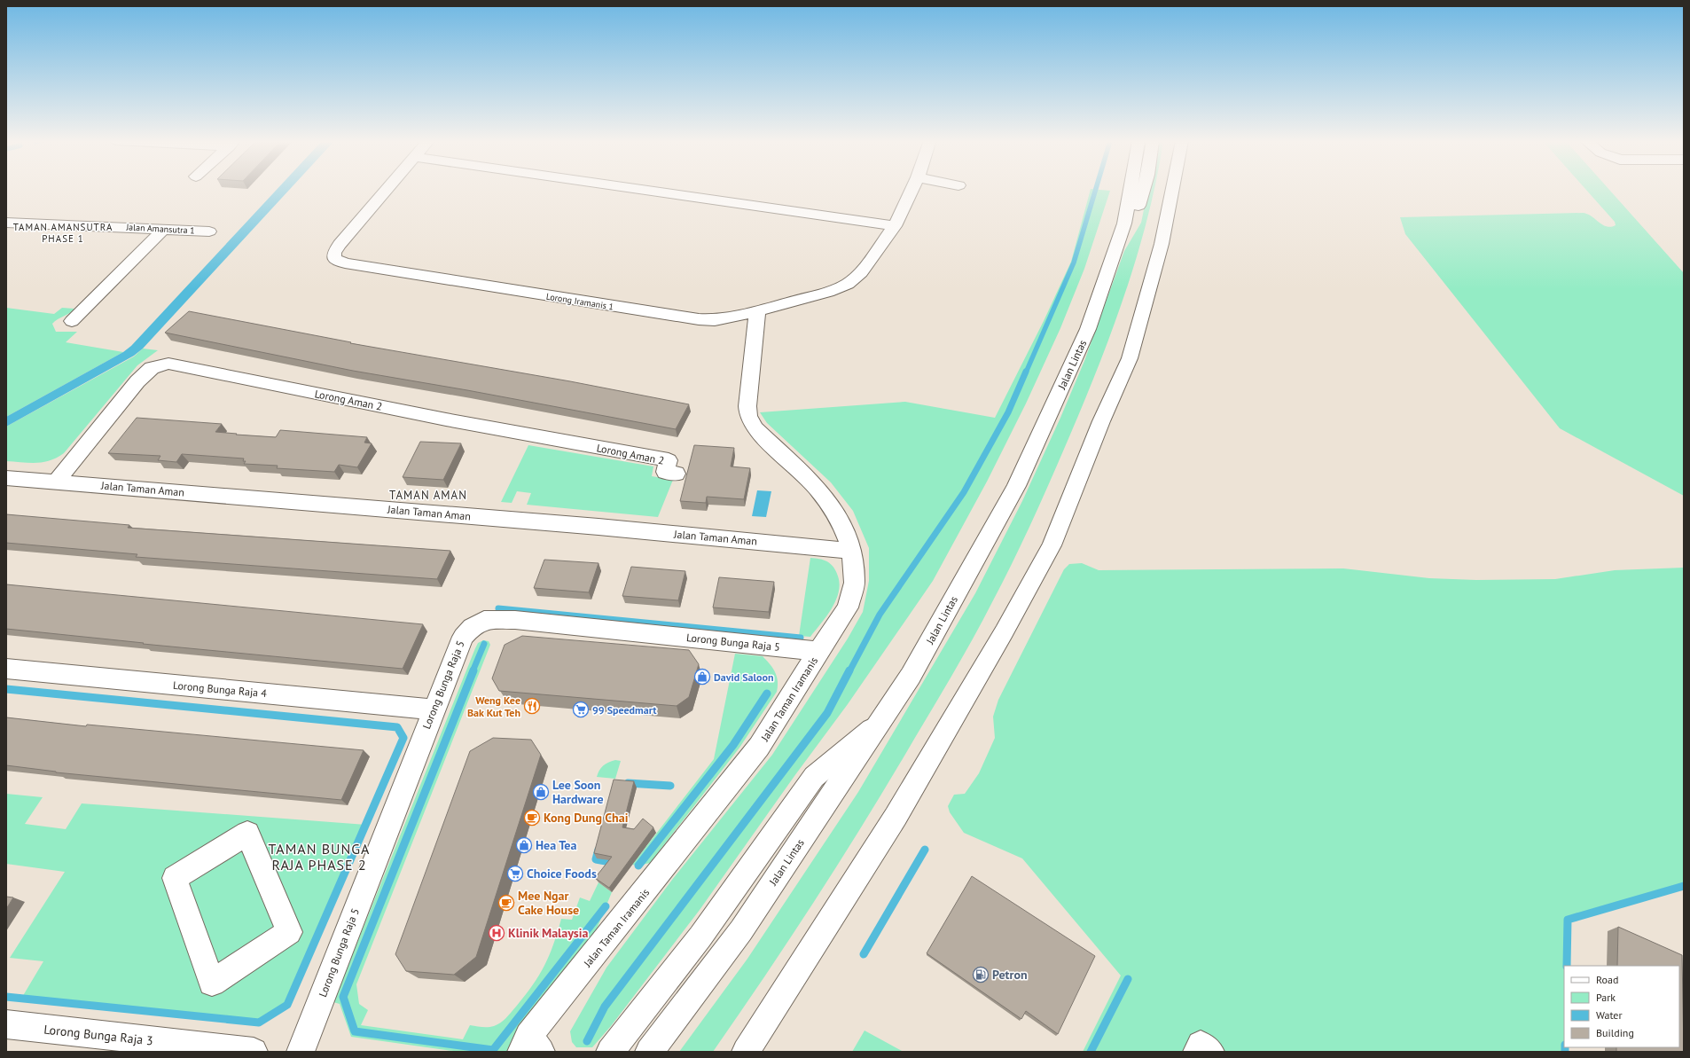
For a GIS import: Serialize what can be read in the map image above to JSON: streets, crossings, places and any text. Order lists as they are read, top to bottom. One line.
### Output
{"streets":{"main road":["Jalan Amansutra 1","Lorong Iramanis 1","Jalan Lintas","Lorong Aman 2","Jalan Taman Aman","Lorong Bunga Raja 5","Lorong Bunga Raja 4","Jalan Taman Iramanis","Lorong Bunga Raja 3"]},"crossings":[["Lorong Iramanis 1","Jalan Taman Iramanis"],["Lorong Aman 2","Jalan Taman Aman"],["Jalan Taman Aman","Jalan Taman Iramanis"],["Lorong Bunga Raja 5","Lorong Bunga Raja 4"],["Lorong Bunga Raja 5","Jalan Taman Iramanis"]],"districts":["TAMAN AMANSUTRA PHASE 1","TAMAN AMAN","TAMAN BUNGA RAJA PHASE 2"],"places":{"shop":["David Saloon","Lee Soon Hardware","Hea Tea"],"restaurant":["Weng Kee Bak Kut Teh"],"supermarket":["99 Speedmart","Choice Foods"],"cafe":["Kong Dung Chai","Mee Ngar Cake House"],"hospital":["Klinik Malaysia"],"fuel station":["Petron"]},"legend":["Road","Park","Water","Building"]}
